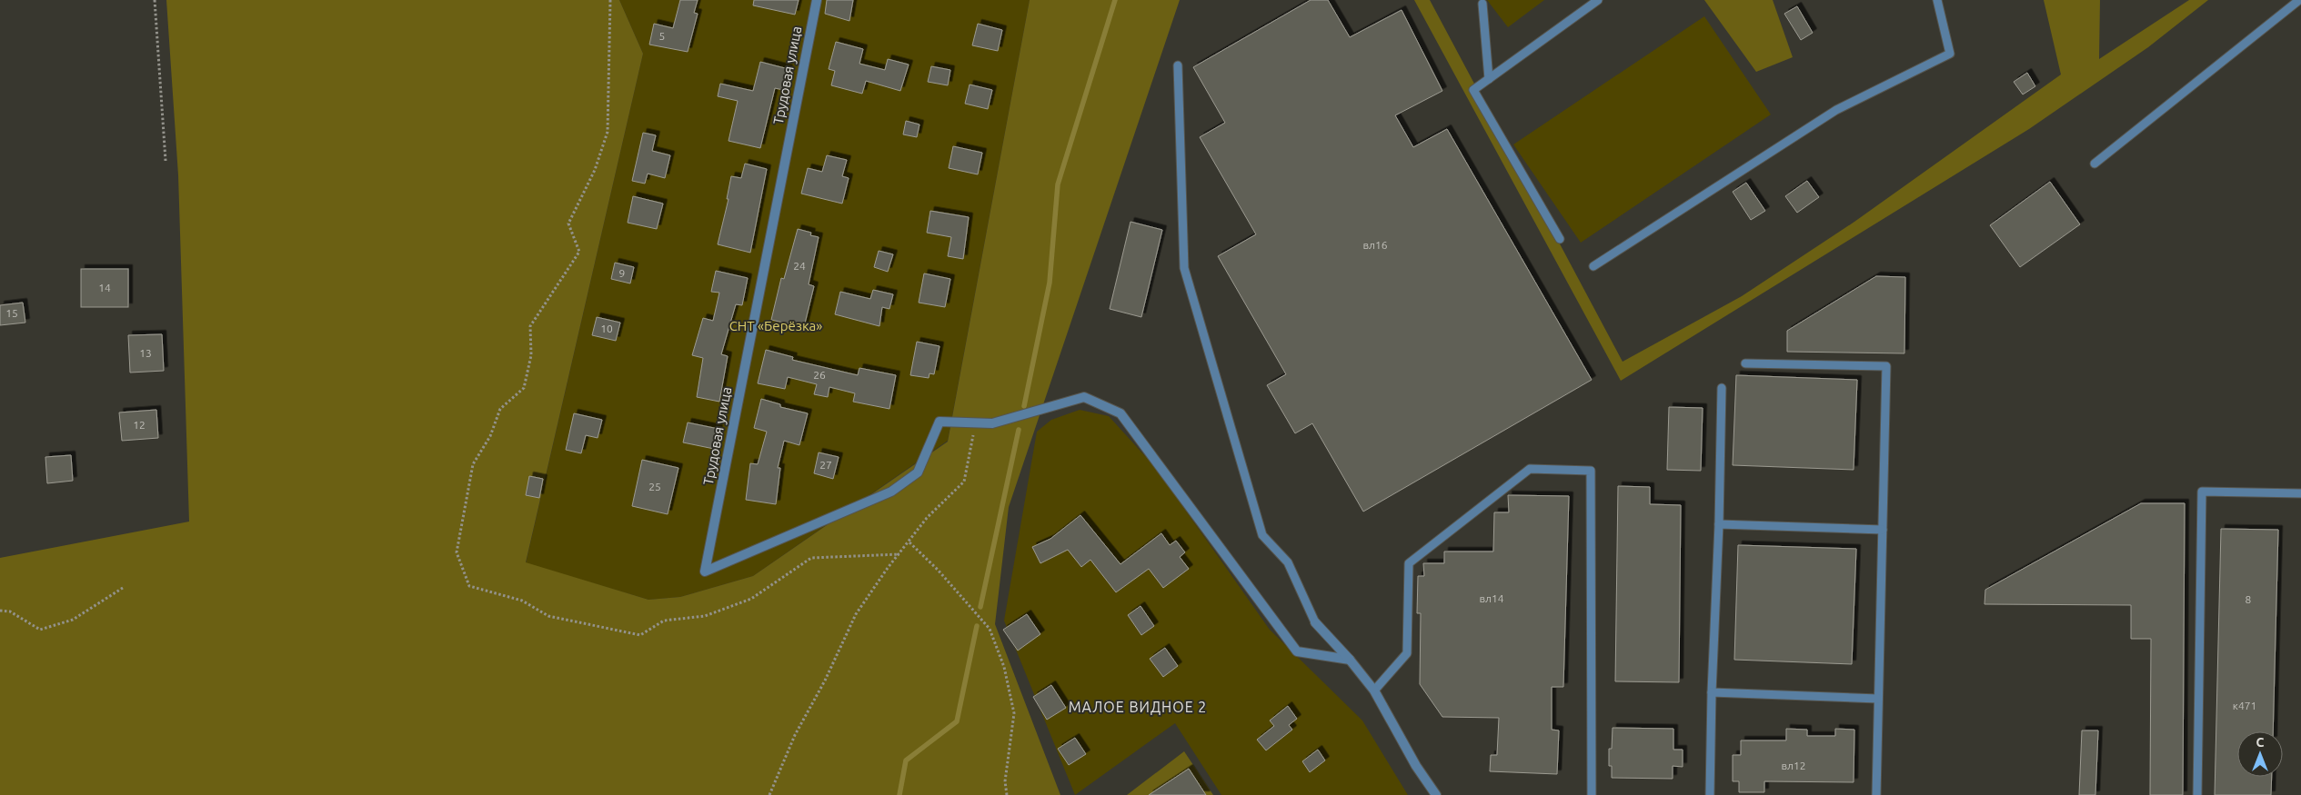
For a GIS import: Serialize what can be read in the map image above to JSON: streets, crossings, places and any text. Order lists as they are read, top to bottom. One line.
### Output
{"streets":{"street":["Трудовая улица"]},"districts":["МАЛОЕ ВИДНОЕ 2"],"parks":["СНТ «Берёзка»"],"house_numbers":["5","вл16","24","9","14","15","10","13","26","12","27","25","вл14","8","к471","вл12"],"north":"top"}
